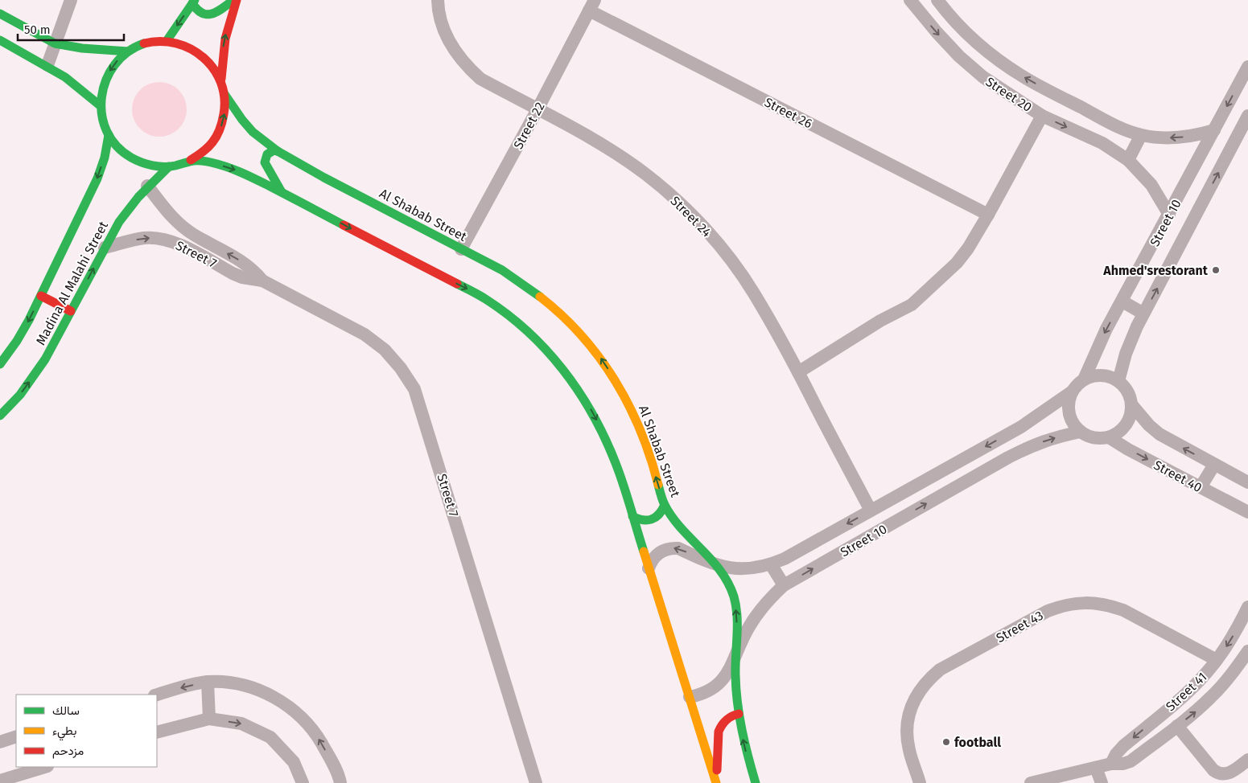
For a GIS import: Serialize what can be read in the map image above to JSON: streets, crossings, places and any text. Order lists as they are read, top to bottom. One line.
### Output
{"streets":{"street":["Street 20","Street 26","Street 22","Al Shabab Street","Street 24","Street 10","Street 7","Madina Al Malahi Street","Street 40","Street 43","Street 41"]},"crossings":[["Street 20","Street 10"],["Street 26","Street 22"],["Street 22","Al Shabab Street"],["Street 22","Street 24"],["Al Shabab Street","Street 10"],["Al Shabab Street","Madina Al Malahi Street"],["Street 24","Street 10"],["Street 10","Street 40"],["Street 7","Madina Al Malahi Street"],["Street 43","Street 41"]],"places":["Ahmed'srestorant","football"],"legend":["سالك","بطيء","مزدحم"],"scale_bar":"50 m"}
